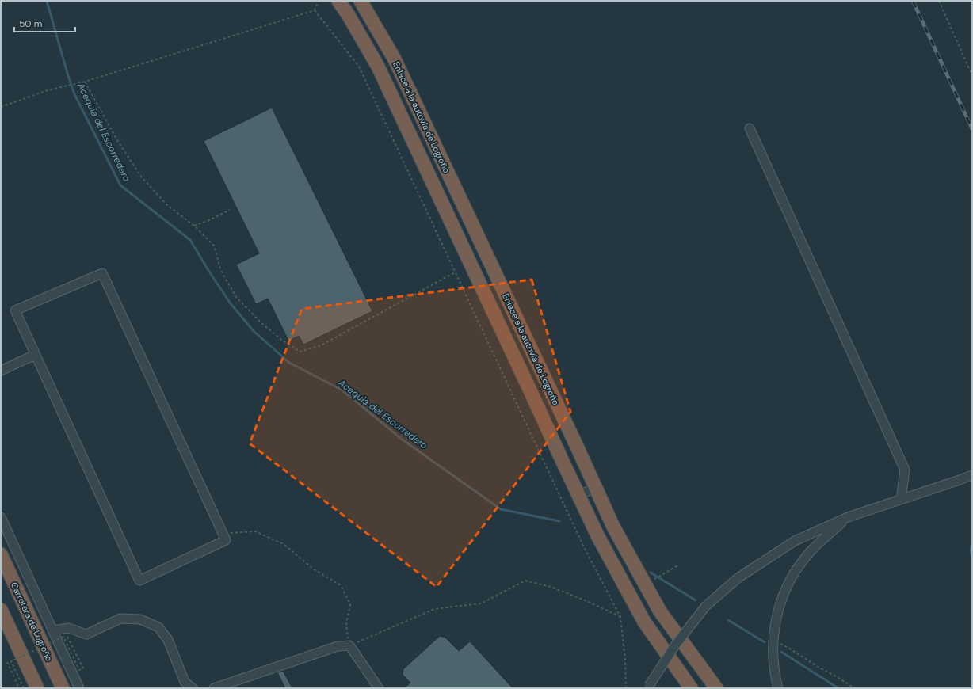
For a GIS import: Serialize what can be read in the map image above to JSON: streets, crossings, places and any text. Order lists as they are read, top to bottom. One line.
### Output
{"streets":{"highway":["Enlace a la autovía de Logroño","Carretera de Logroño"]},"water":["Acequia del Escorredero"],"scale_bar":"50 m"}
